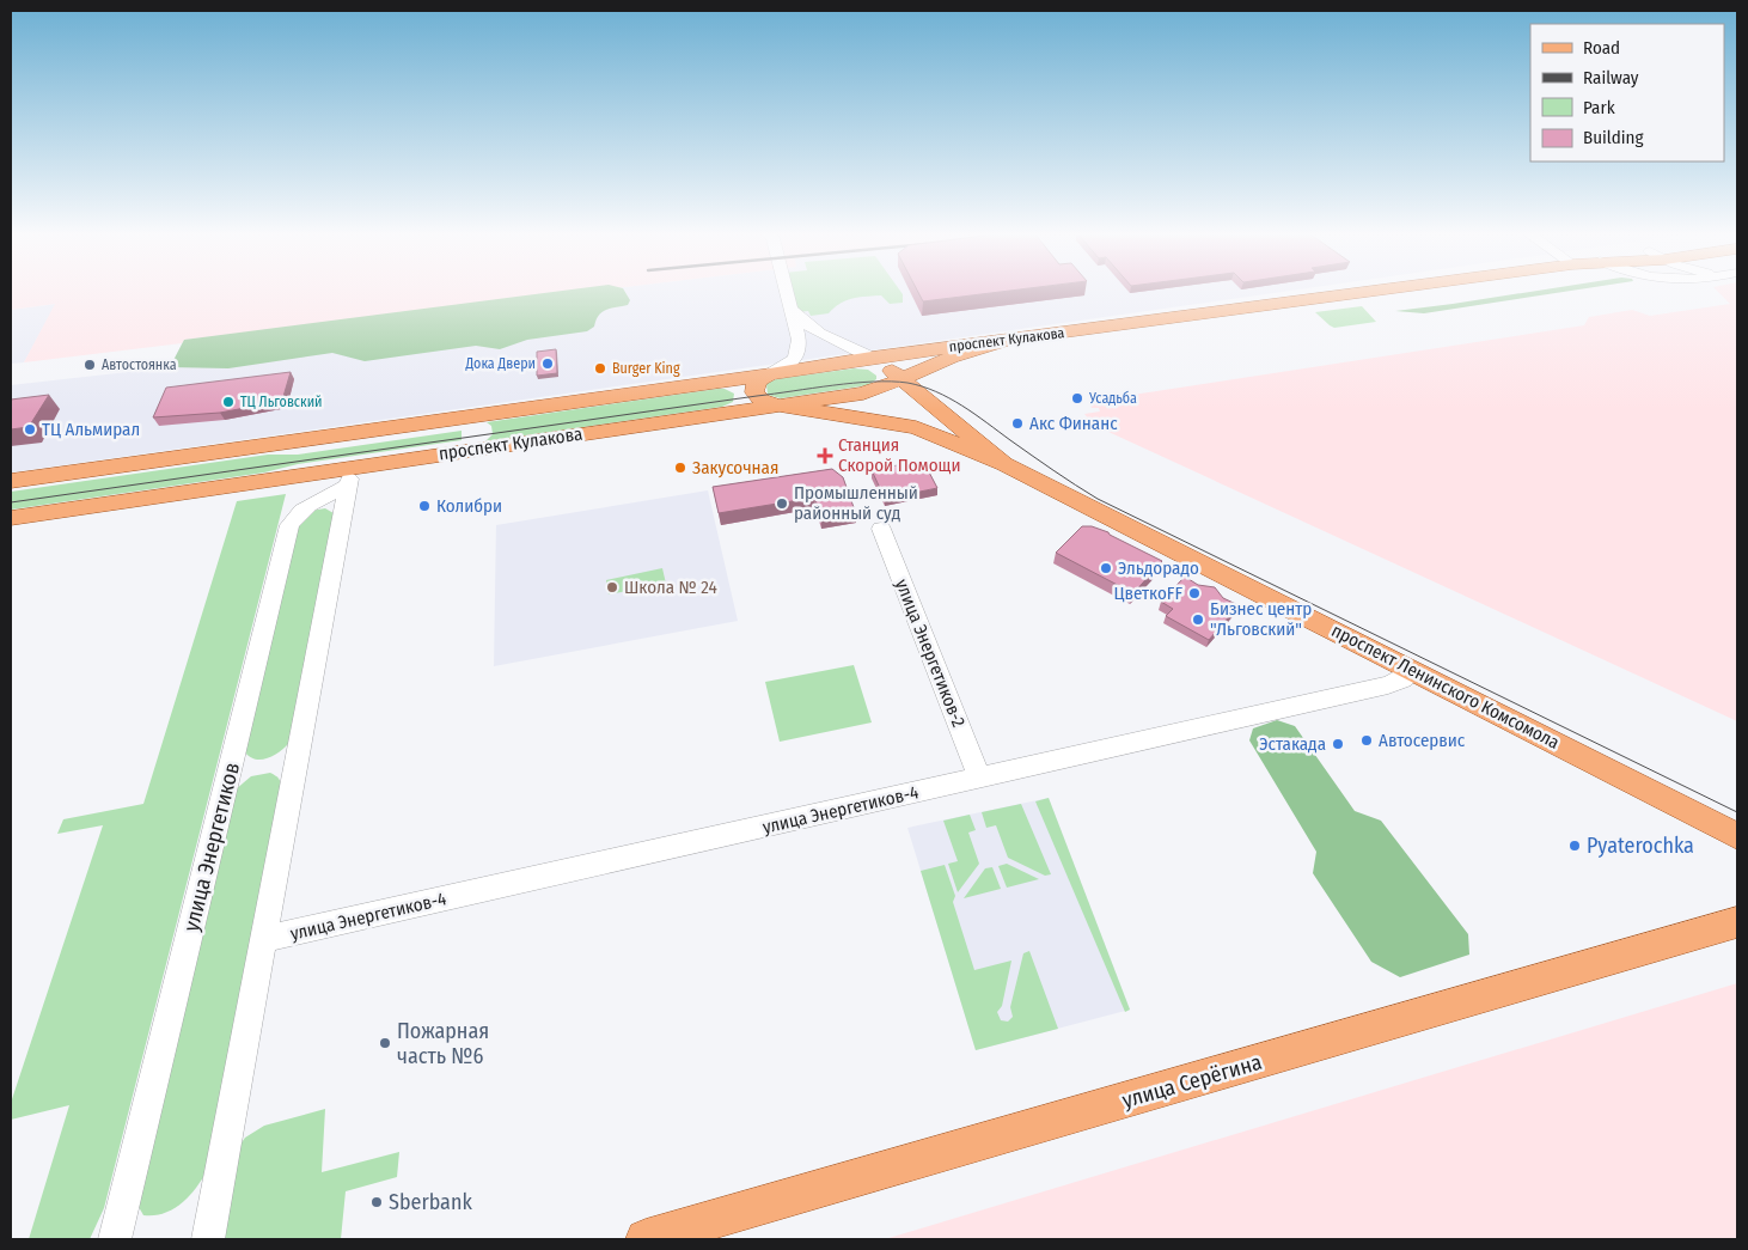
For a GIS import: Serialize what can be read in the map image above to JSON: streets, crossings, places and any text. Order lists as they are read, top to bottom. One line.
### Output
{"streets":{"main road":["проспект Кулакова","проспект Ленинского Комсомола","улица Серёгина"],"street":["улица Энергетиков-2","улица Энергетиков-4","улица Энергетиков"]},"crossings":[["проспект Кулакова","проспект Ленинского Комсомола"],["проспект Кулакова","улица Энергетиков"],["улица Энергетиков-2","улица Энергетиков-4"],["проспект Ленинского Комсомола","улица Энергетиков-4"]],"places":{"other":["Дока Двери","Автостоянка","Burger King","Усадьба","ТЦ Льговский","Акс Финанс","ТЦ Альмирал","Закусочная","Промышленный районный суд","Колибри","Эльдорадо","Школа № 24","ЦветкоFF","Бизнес центр \"Льговский\"","Автосервис","Эстакада","Pyaterochka","Пожарная часть №6","Sberbank"],"health":["Станция Скорой Помощи"]},"legend":["Road","Railway","Park","Building"]}
